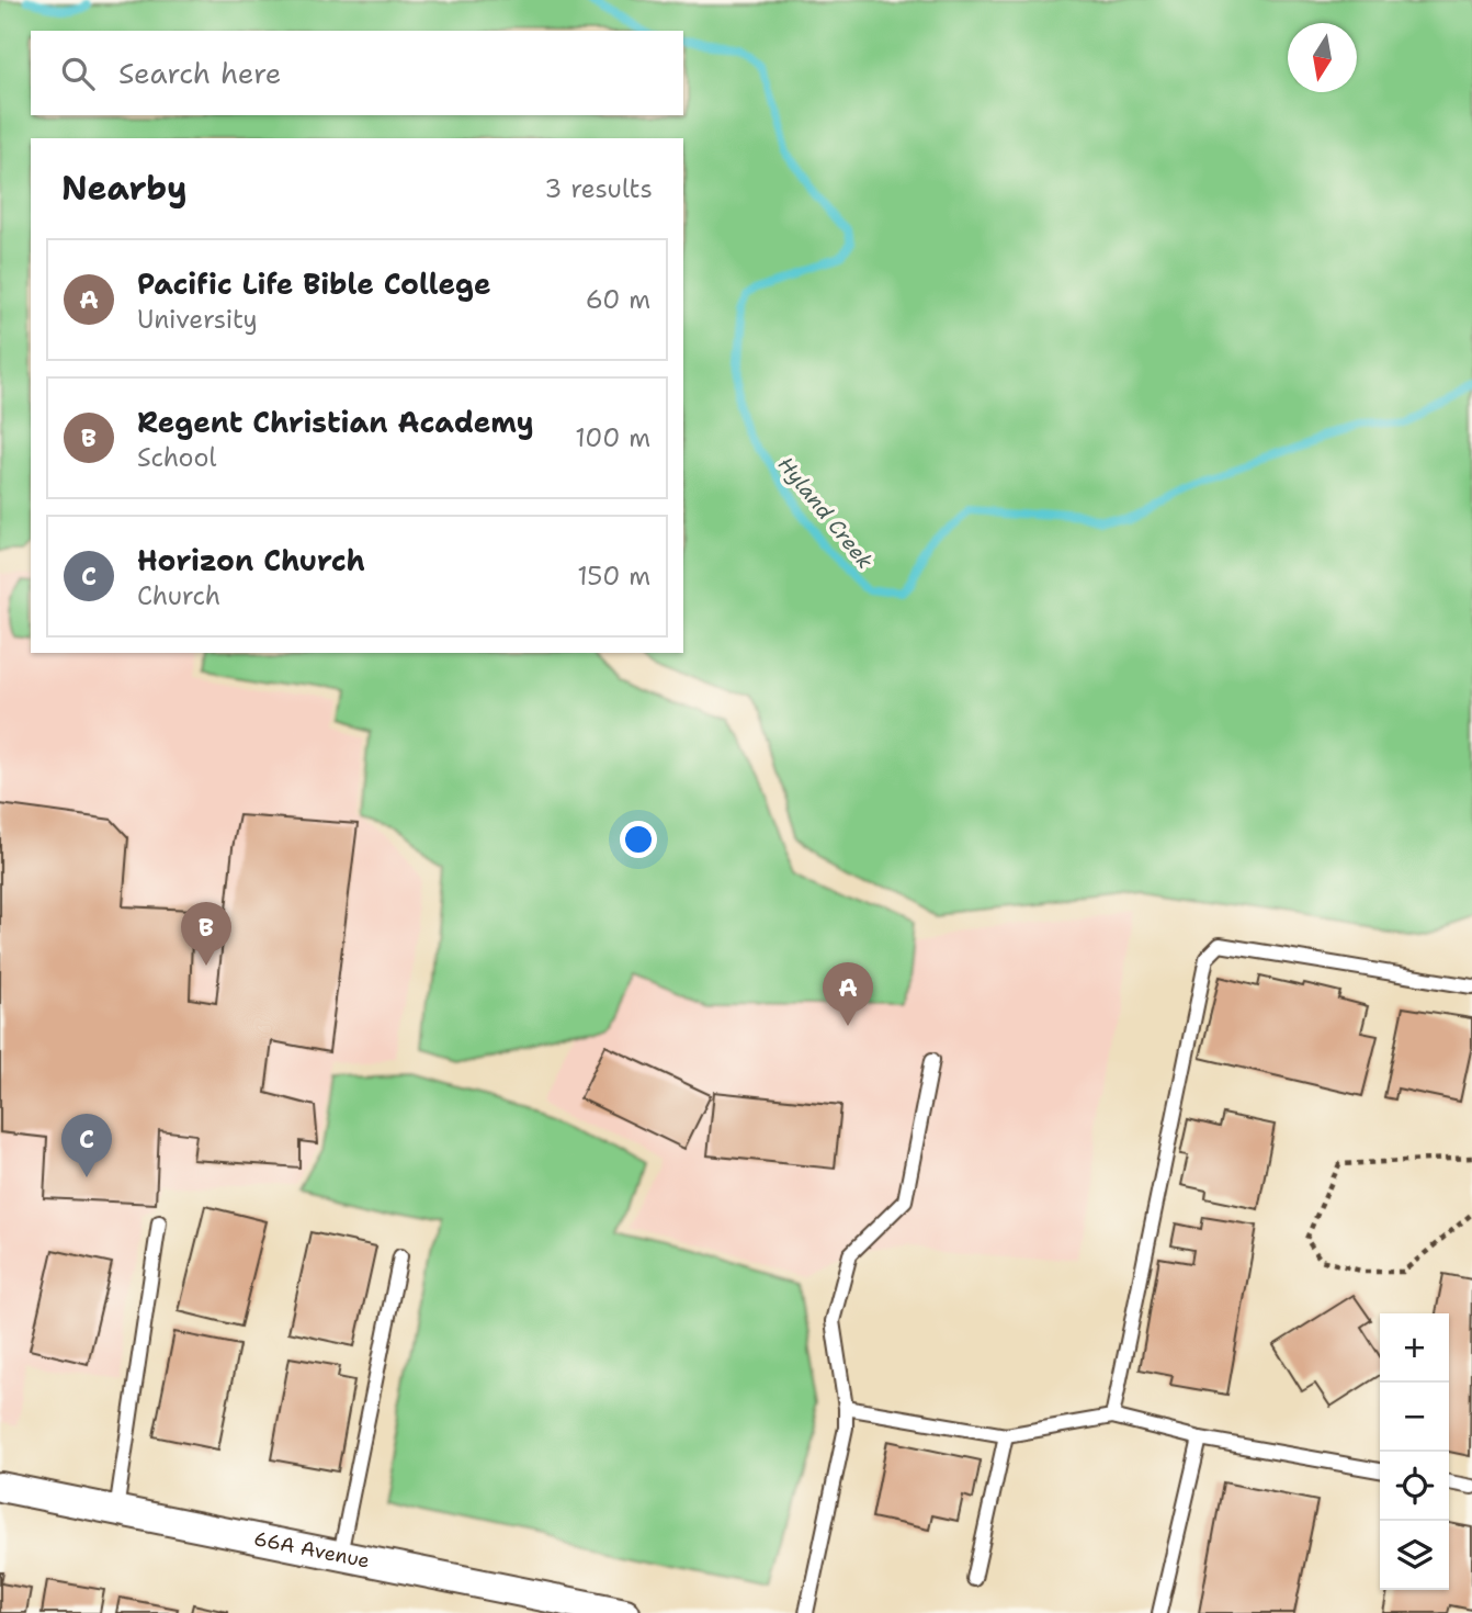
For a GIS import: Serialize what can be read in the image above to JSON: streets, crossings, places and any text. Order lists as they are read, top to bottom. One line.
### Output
{"streets":{"street":["66A Avenue"]},"water":["Hyland Creek"],"north":"bottom","page":{"search":"Search here","heading":["Nearby","3 results"],"list":[{"mark":"A","name":"Pacific Life Bible College","note":"University","value":"60 m"},{"mark":"B","name":"Regent Christian Academy","note":"School","value":"100 m"},{"mark":"C","name":"Horizon Church","note":"Church","value":"150 m"}],"pins":["B","A","C"],"map_buttons":["+","−"]}}
